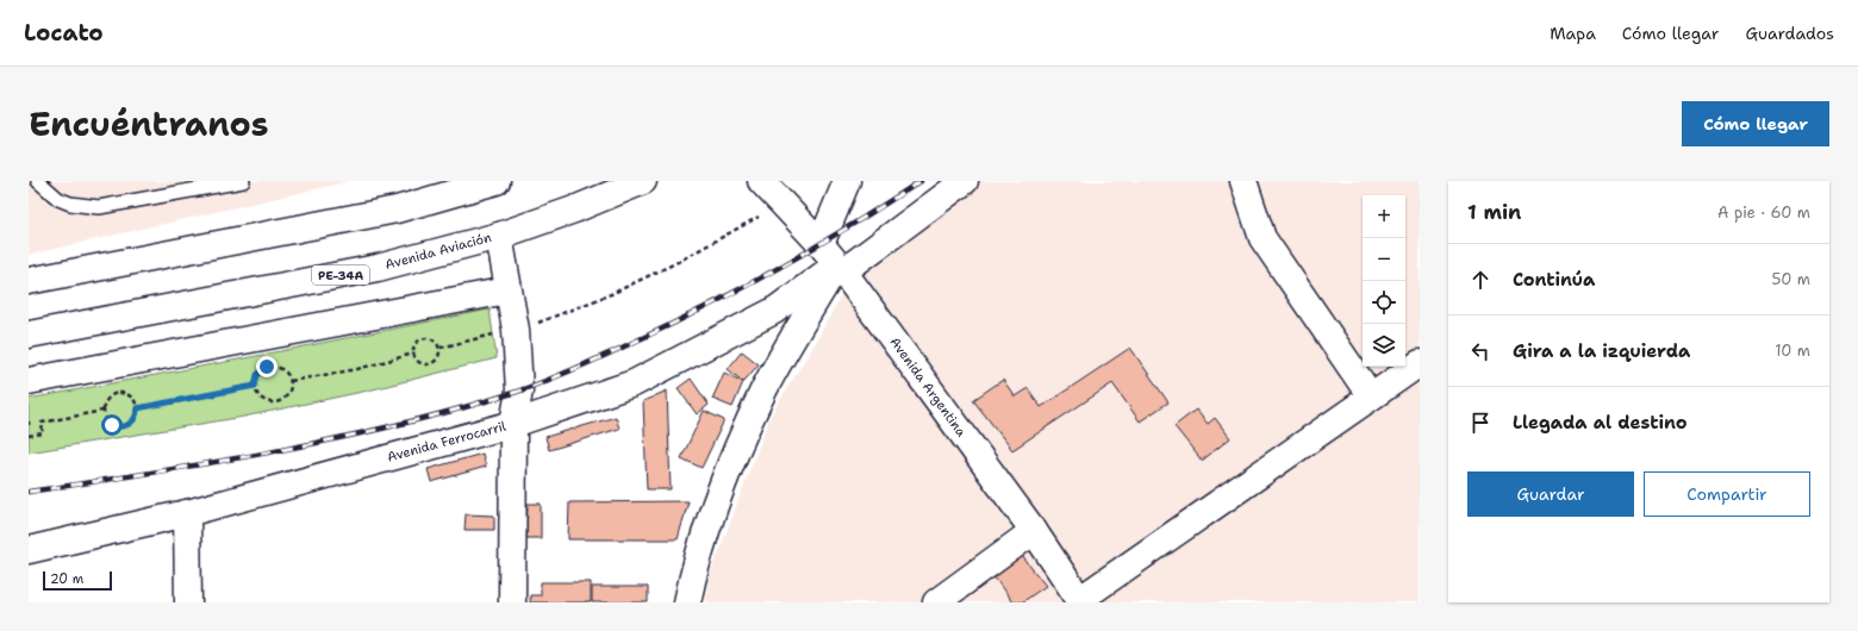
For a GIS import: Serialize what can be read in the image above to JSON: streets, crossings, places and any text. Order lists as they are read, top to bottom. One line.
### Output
{"streets":{"main road":["Avenida Aviación","PE-34A","Avenida Argentina","Avenida Ferrocarril"]},"crossings":[["Avenida Argentina","Avenida Ferrocarril"]],"scale_bar":"20 m","page":{"header":"Locato","nav":["Mapa","Cómo llegar","Guardados"],"title":"Encuéntranos","buttons":["Cómo llegar",["Guardar","Compartir"]],"heading":["1 min","A pie · 60 m"],"map_buttons":["+","−"],"list":[["Continúa","50 m"],["Gira a la izquierda","10 m"],"Llegada al destino"],"scale":"20 m"}}
